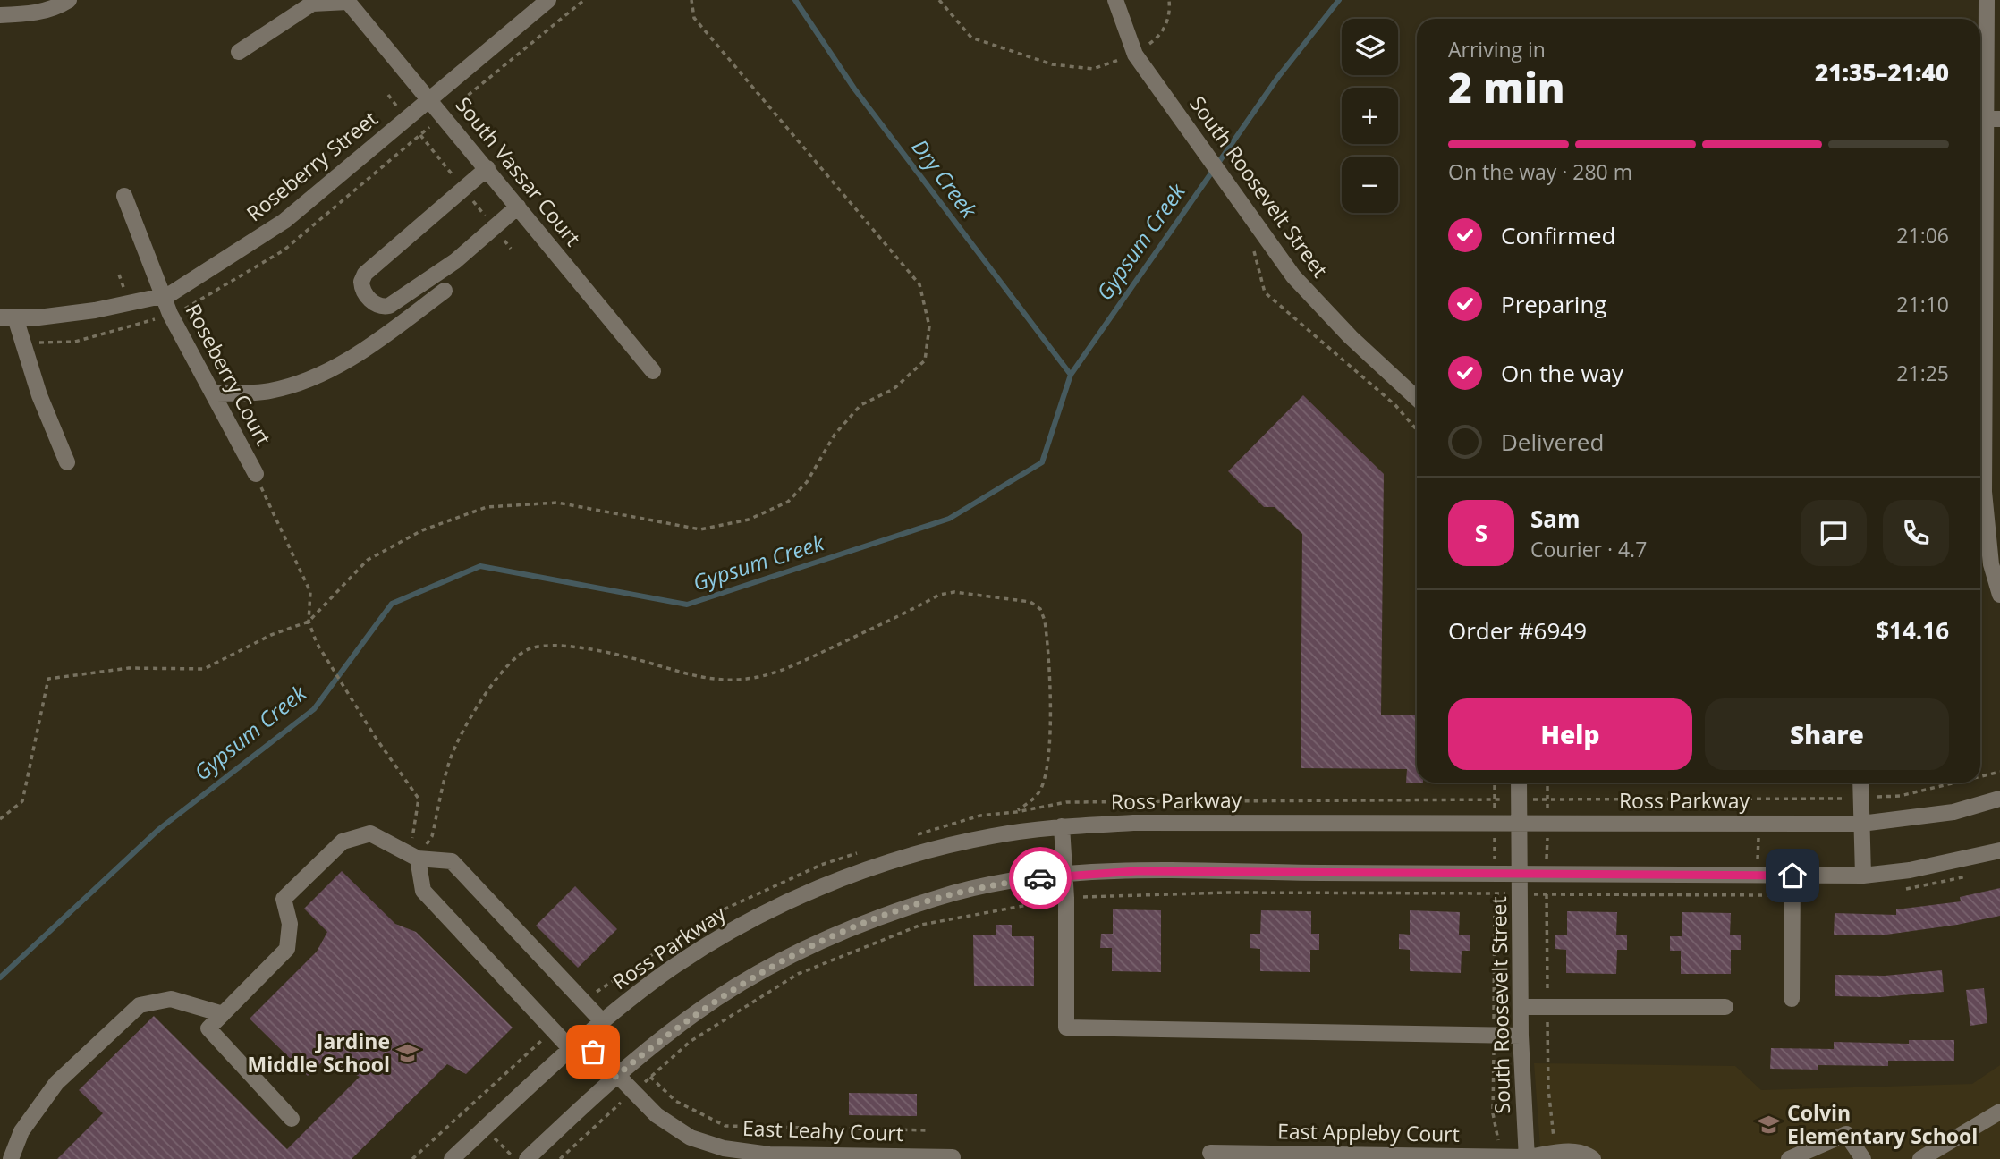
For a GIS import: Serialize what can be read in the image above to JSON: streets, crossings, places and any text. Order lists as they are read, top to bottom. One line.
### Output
{"streets":{"street":["Roseberry Street","South Vassar Court","South Roosevelt Street","Roseberry Court","Ross Parkway","East Leahy Court","East Appleby Court"]},"crossings":[["Roseberry Street","South Vassar Court"],["Roseberry Street","Roseberry Court"],["South Roosevelt Street","Ross Parkway"],["South Roosevelt Street","East Appleby Court"],["Ross Parkway","East Leahy Court"]],"water":["Dry Creek","Gypsum Creek"],"places":{"school or university":["Jardine Middle School","Colvin Elementary School"]},"page":{"map_buttons":["+","−"],"heading":["2 min","Arriving in","21:35–21:40"],"panel":["Sam","Courier · 4.7","Order #6949","$14.16"],"bar":"On the way · 280 m","list":[["Confirmed","21:06"],["Preparing","21:10"],["On the way","21:25"],"Delivered"],"round":"S","buttons":["Help","Share"]}}
